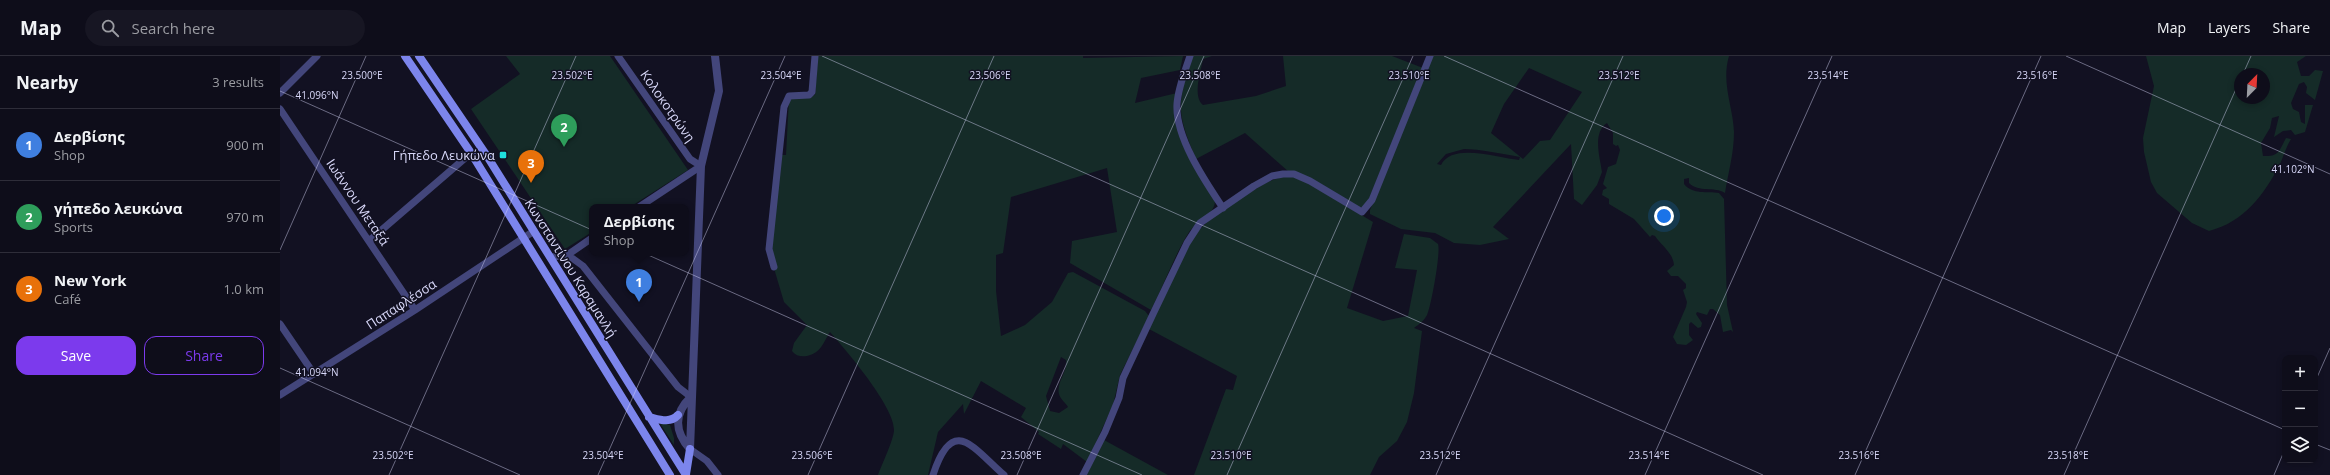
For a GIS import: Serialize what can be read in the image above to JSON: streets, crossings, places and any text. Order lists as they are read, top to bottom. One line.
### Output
{"streets":{"main road":["Κωνσταντίνου Καραμανλή"],"street":["Κολοκοτρώνη","Ιωάννου Μεταξά","Παπαφλέσσα"]},"crossings":[["Ιωάννου Μεταξά","Παπαφλέσσα"],["Κωνσταντίνου Καραμανλή","Παπαφλέσσα"]],"places":{"transit":["Γήπεδο Λευκώνα"]},"north":"top right","page":{"header":"Map","search":"Search here","nav":["Map","Layers","Share"],"heading":["Nearby","3 results"],"list":[{"mark":"1","name":"Δερβίσης","note":"Shop","value":"900 m"},{"mark":"2","name":"γήπεδο λευκώνα","note":"Sports","value":"970 m"},{"mark":"3","name":"New York","note":"Café","value":"1.0 km"}],"pins":["2","3","1"],"popup":["Δερβίσης","Shop"],"buttons":["Save","Share"],"map_buttons":["+","−"]},"coordinates":["23.500°E","23.502°E","23.504°E","23.506°E","23.508°E","23.510°E","23.512°E","23.514°E","23.516°E","41.096°N","41.102°N","41.094°N","23.518°E"]}
